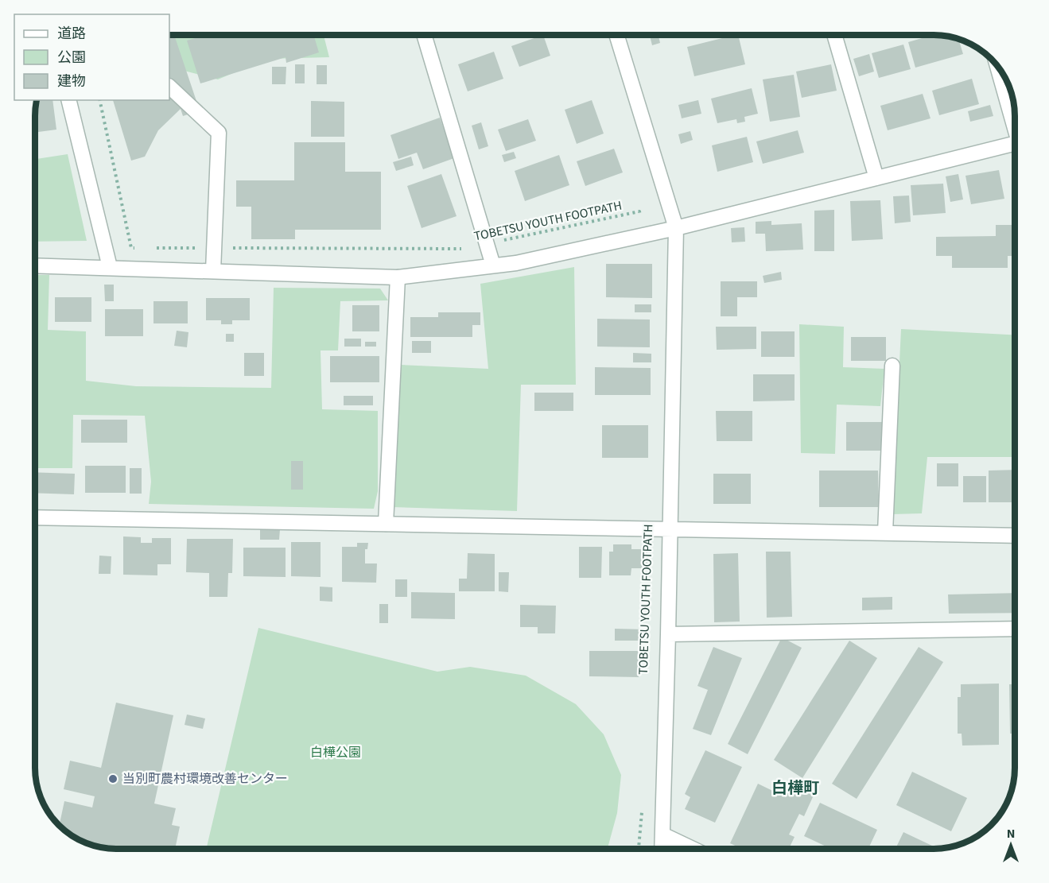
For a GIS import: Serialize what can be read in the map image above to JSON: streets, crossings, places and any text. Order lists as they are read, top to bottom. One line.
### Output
{"streets":{"path":["TOBETSU YOUTH FOOTPATH"]},"districts":["白樺町"],"parks":["白樺公園"],"places":["当別町農村環境改善センター"],"legend":["道路","公園","建物"],"north":"top"}
